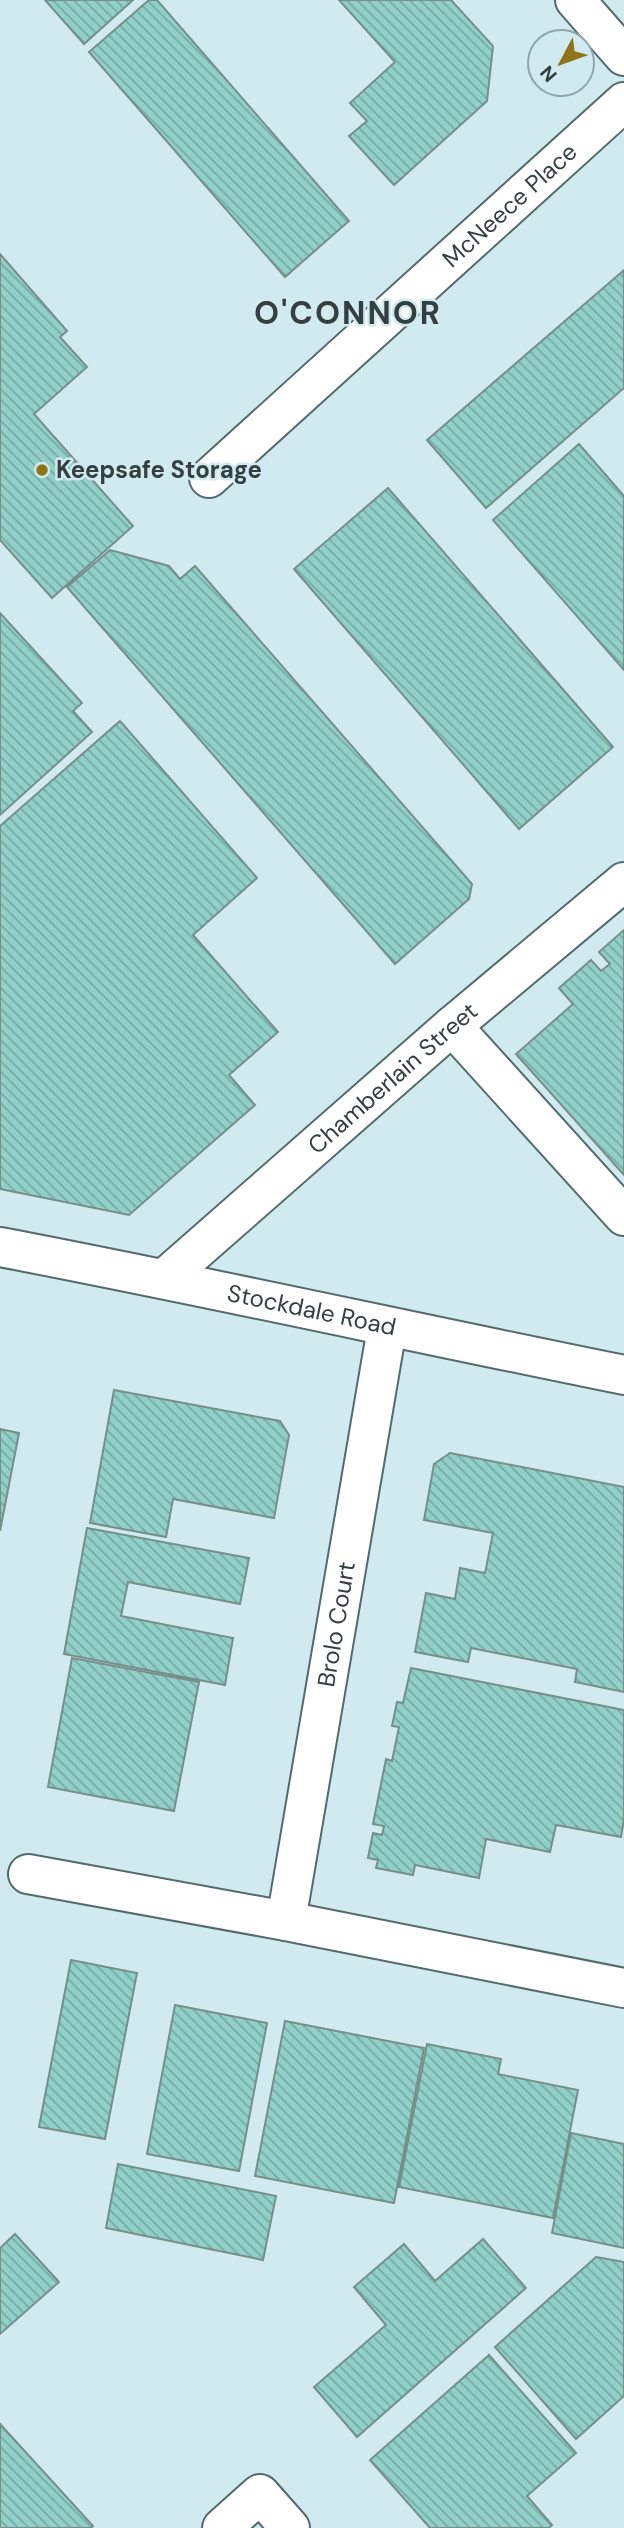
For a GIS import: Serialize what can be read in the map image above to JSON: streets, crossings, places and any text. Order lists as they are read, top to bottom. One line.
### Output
{"streets":{"street":["McNeece Place","Chamberlain Street","Stockdale Road","Brolo Court"]},"crossings":[["Chamberlain Street","Stockdale Road"],["Stockdale Road","Brolo Court"]],"districts":["O'CONNOR"],"places":["Keepsafe Storage"],"north":"bottom left"}
